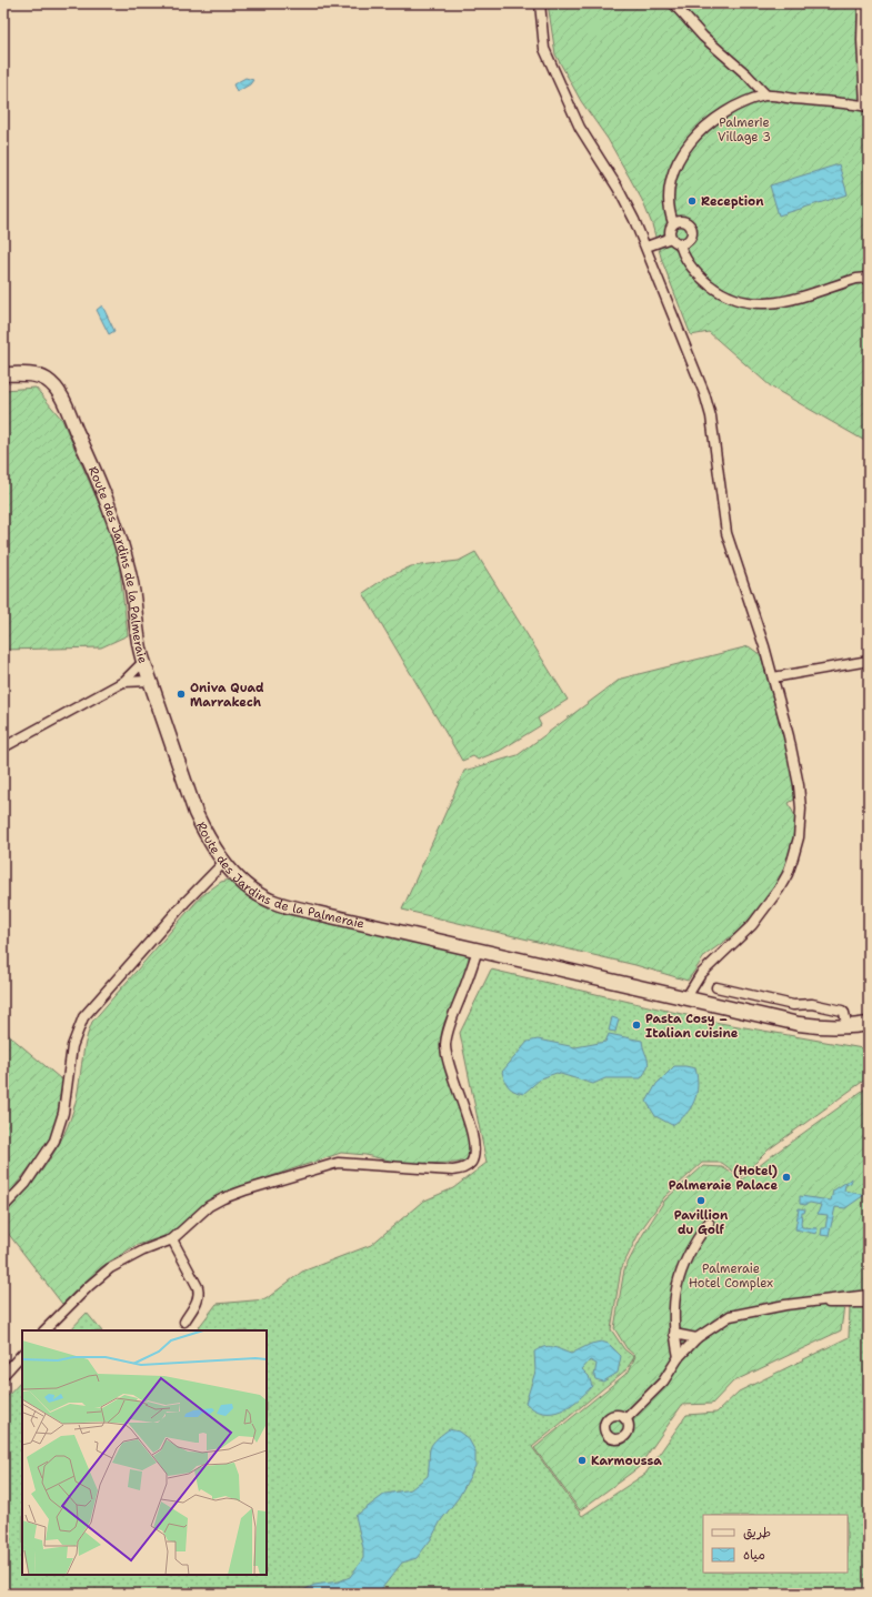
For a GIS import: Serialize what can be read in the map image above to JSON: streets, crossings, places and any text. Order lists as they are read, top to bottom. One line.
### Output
{"streets":{"street":["Route des Jardins de la Palmeraie"]},"parks":["Palmerie Village 3","Palmeraie Hotel Complex"],"places":["Reception","Oniva Quad Marrakech","Pasta Cosy – Italian cuisine","(Hotel) Palmeraie Palace","Pavillion du Golf","Karmoussa"],"legend":["طريق","مياه"]}
